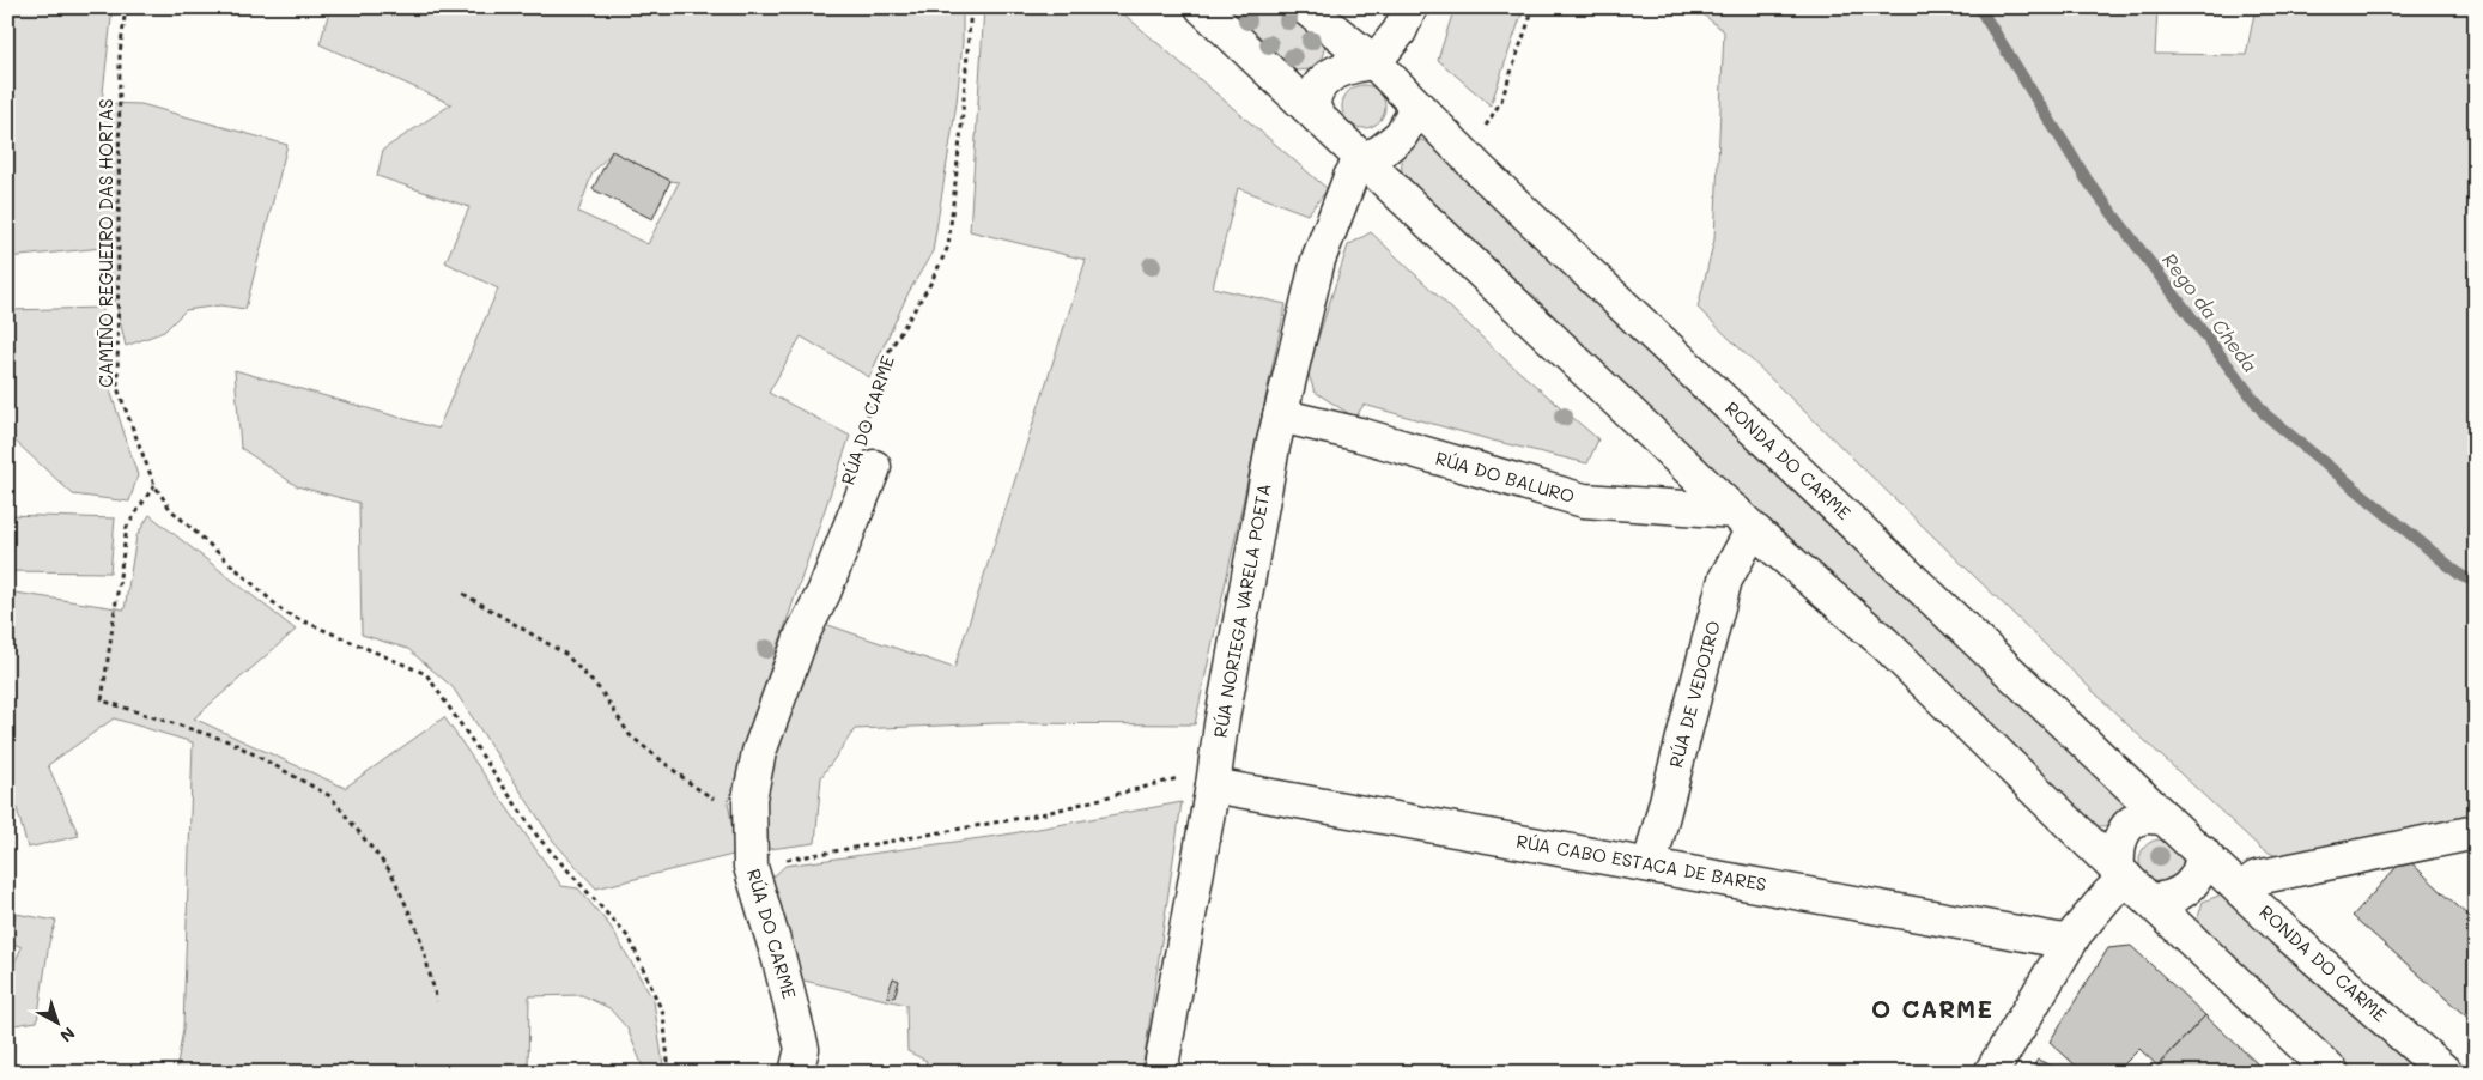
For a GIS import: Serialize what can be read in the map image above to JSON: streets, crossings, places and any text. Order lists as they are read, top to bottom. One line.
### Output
{"streets":{"street":["RÚA DO CARME","RONDA DO CARME","RÚA DO BALURO","RÚA NORIEGA VARELA POETA","RÚA DE VEDOIRO","RÚA CABO ESTACA DE BARES"],"path":["CAMIÑO REGUEIRO DAS HORTAS"]},"crossings":[["RONDA DO CARME","RÚA NORIEGA VARELA POETA"],["RÚA DO BALURO","RÚA NORIEGA VARELA POETA"],["RÚA DO BALURO","RÚA DE VEDOIRO"],["RÚA NORIEGA VARELA POETA","RÚA CABO ESTACA DE BARES"],["RÚA DE VEDOIRO","RÚA CABO ESTACA DE BARES"]],"districts":["O CARME"],"water":["Rego da Cheda"],"north":"bottom right"}
